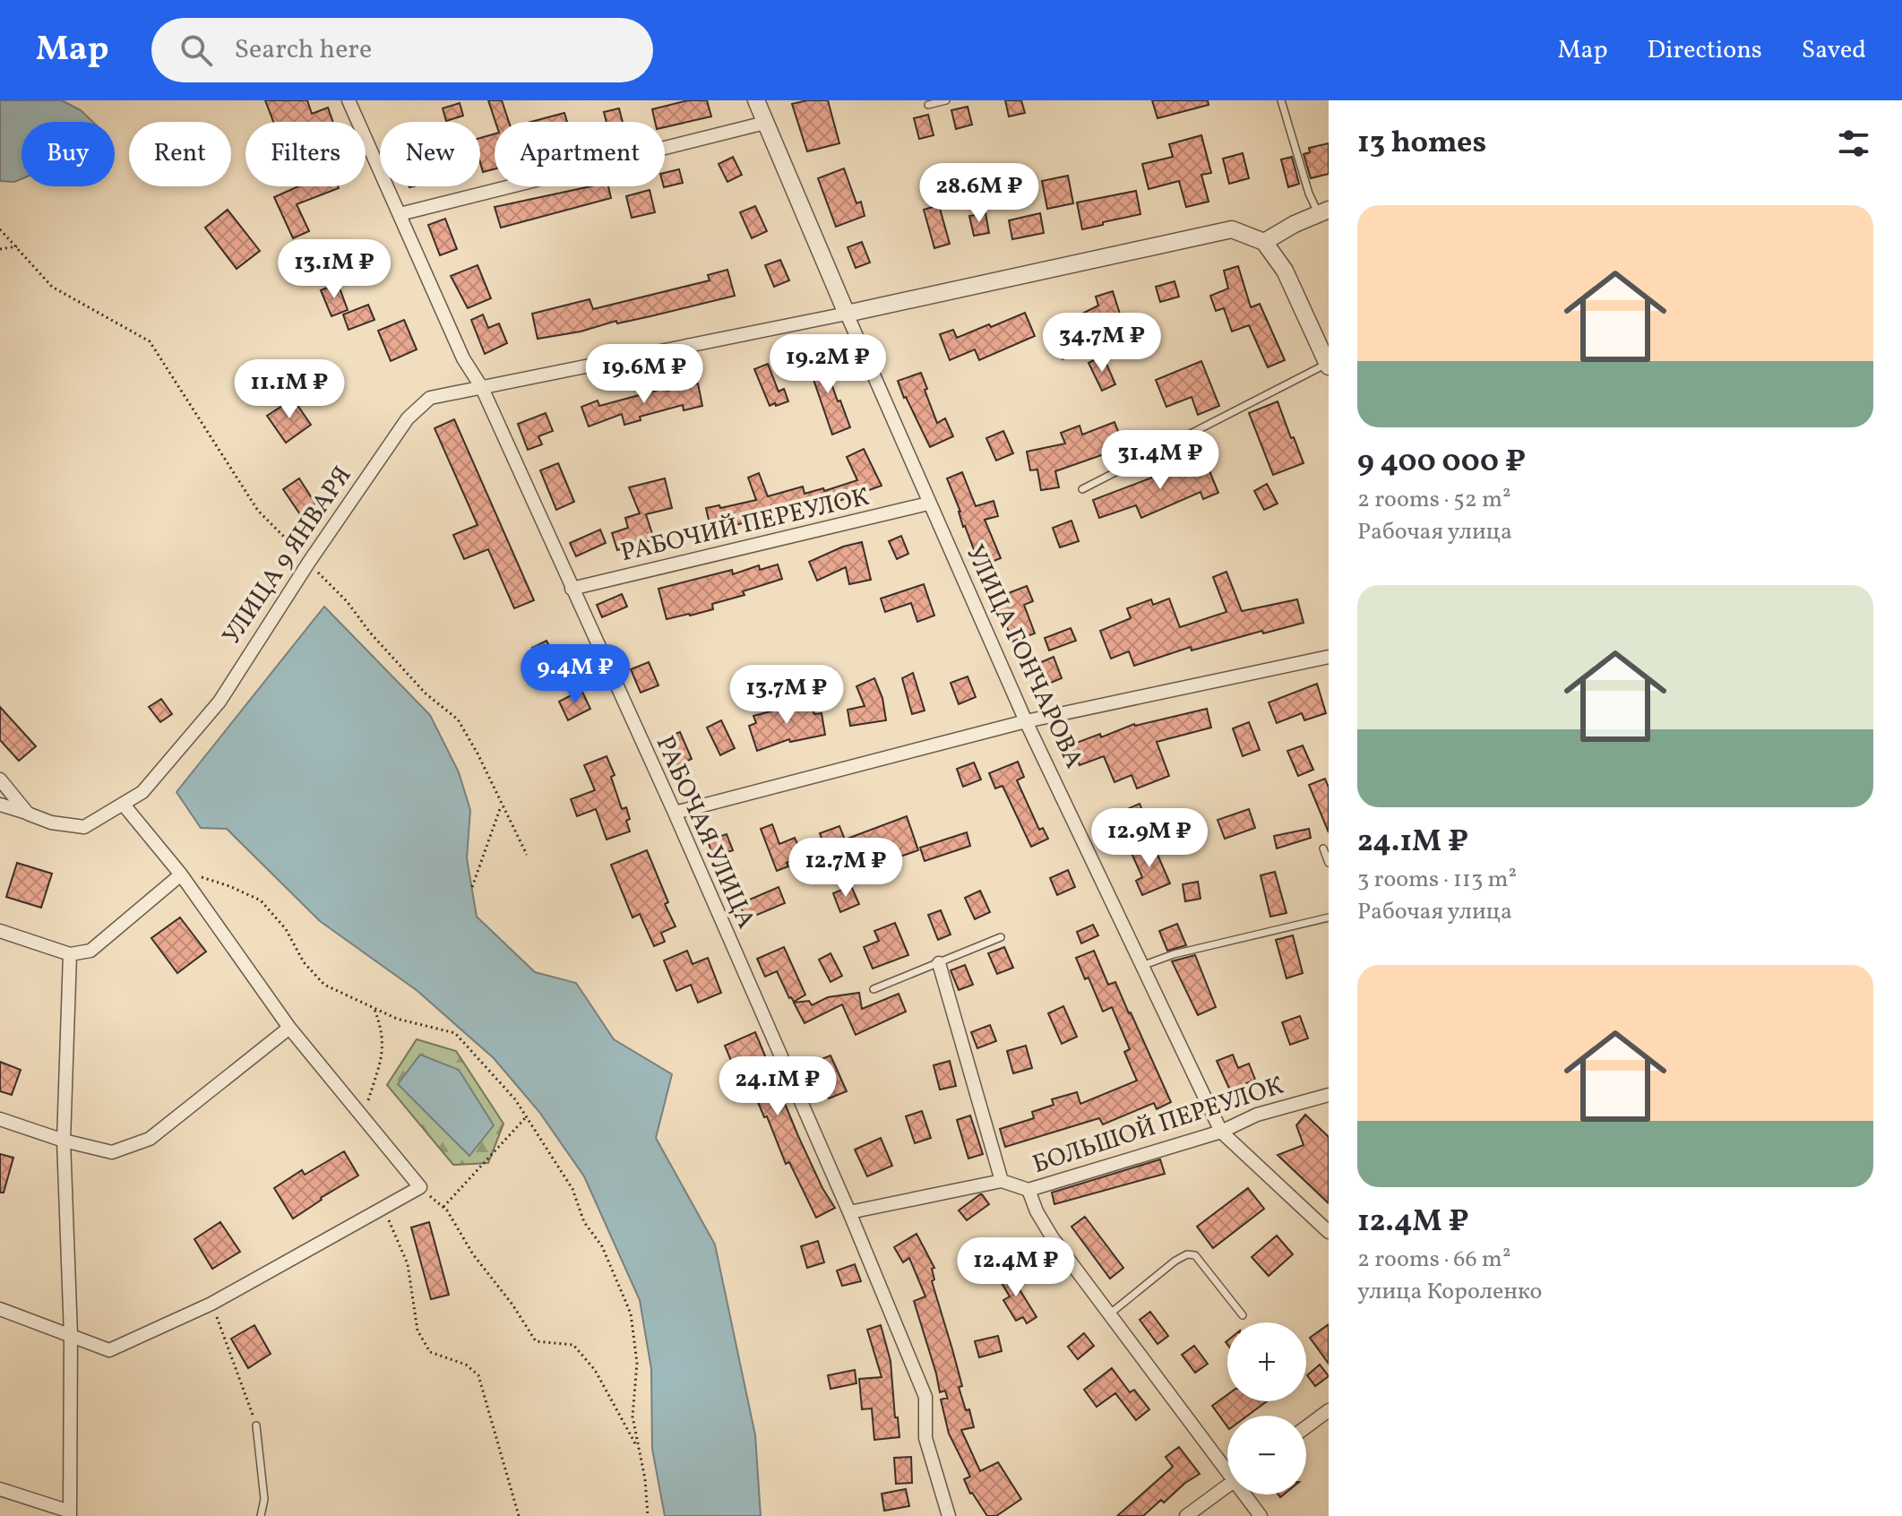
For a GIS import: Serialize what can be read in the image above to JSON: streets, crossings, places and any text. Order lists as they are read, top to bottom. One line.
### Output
{"streets":{"street":["РАБОЧИЙ ПЕРЕУЛОК","УЛИЦА 9 ЯНВАРЯ","УЛИЦА ГОНЧАРОВА","РАБОЧАЯ УЛИЦА","БОЛЬШОЙ ПЕРЕУЛОК"]},"crossings":[["РАБОЧИЙ ПЕРЕУЛОК","УЛИЦА ГОНЧАРОВА"],["РАБОЧИЙ ПЕРЕУЛОК","РАБОЧАЯ УЛИЦА"],["УЛИЦА 9 ЯНВАРЯ","УЛИЦА ГОНЧАРОВА"],["УЛИЦА 9 ЯНВАРЯ","РАБОЧАЯ УЛИЦА"],["УЛИЦА ГОНЧАРОВА","БОЛЬШОЙ ПЕРЕУЛОК"],["РАБОЧАЯ УЛИЦА","БОЛЬШОЙ ПЕРЕУЛОК"]],"page":{"header":"Map","search":"Search here","nav":["Map","Directions","Saved"],"heading":"13 homes","chip":["Buy","Rent","Filters","New","Apartment"],"price":["28.6M ₽","13.1M ₽","34.7M ₽","19.2M ₽","19.6M ₽","11.1M ₽","31.4M ₽","9.4M ₽","13.7M ₽","12.9M ₽","12.7M ₽","24.1M ₽","12.4M ₽"],"list":[{"name":"9 400 000 ₽","note":"2 rooms · 52 m² · Рабочая улица"},{"name":"24.1M ₽","note":"3 rooms · 113 m² · Рабочая улица"},{"name":"12.4M ₽","note":"2 rooms · 66 m² · улица Короленко"}],"map_buttons":["+","−"]}}
